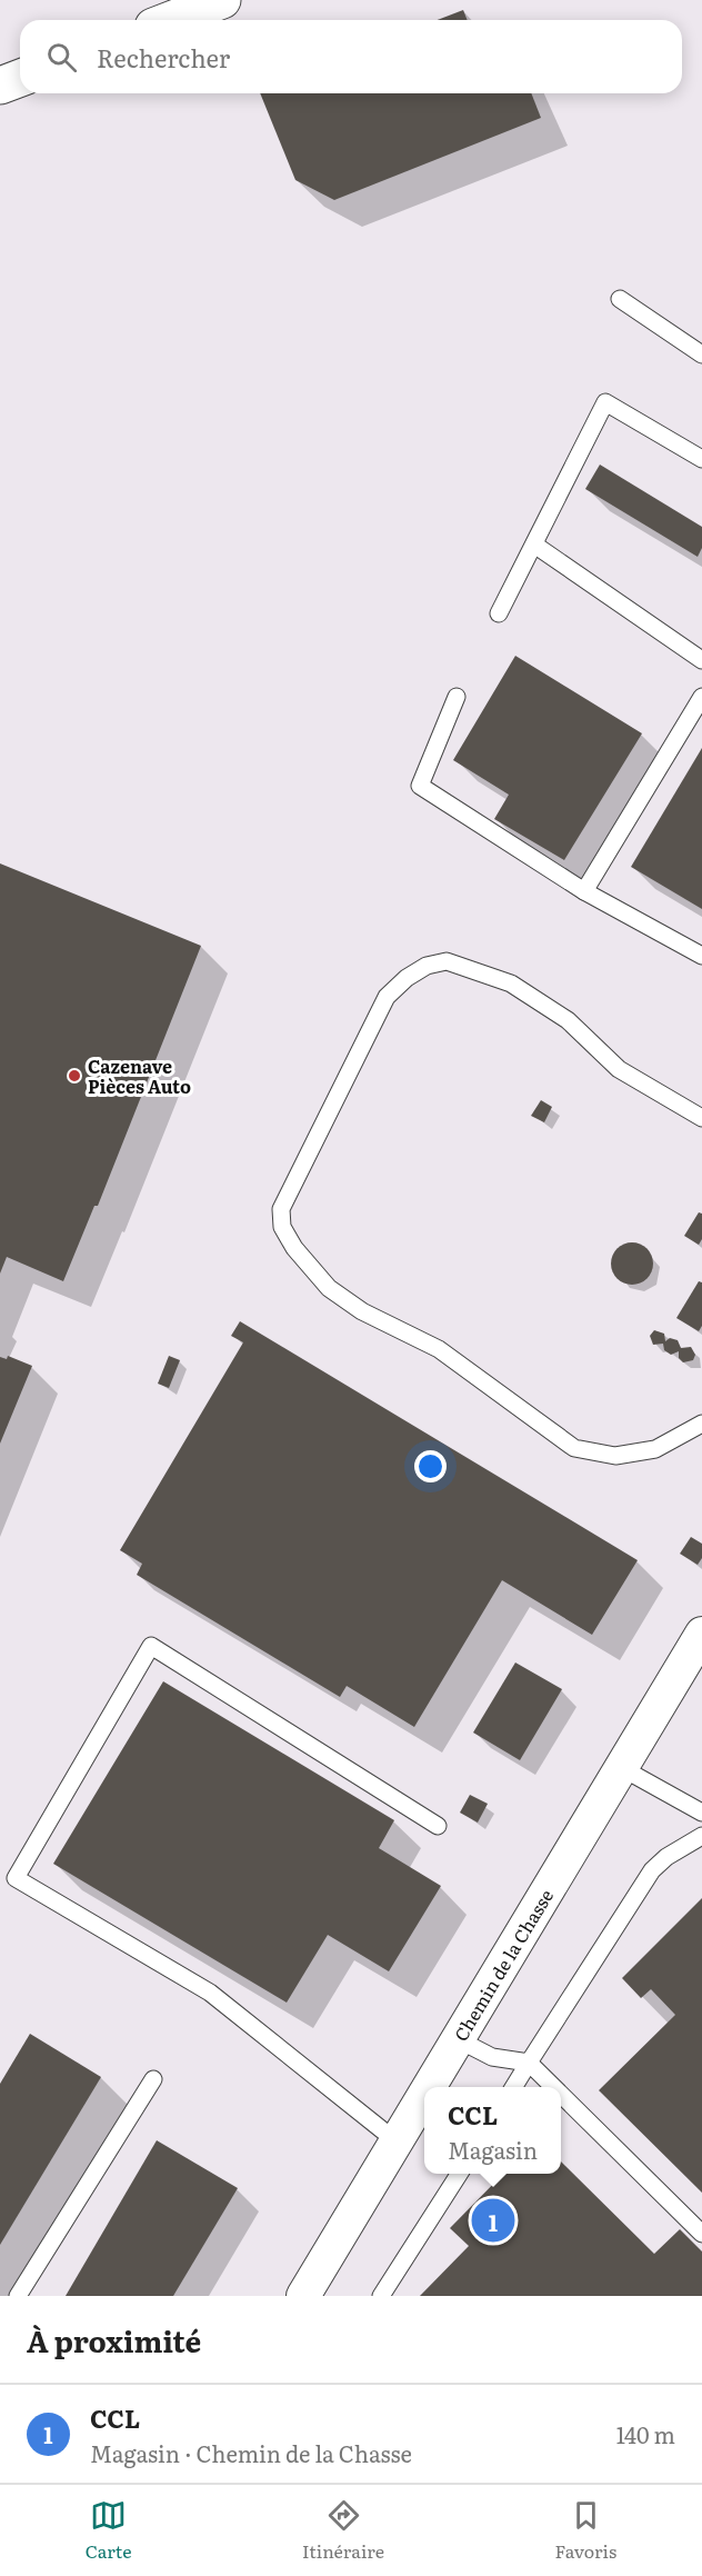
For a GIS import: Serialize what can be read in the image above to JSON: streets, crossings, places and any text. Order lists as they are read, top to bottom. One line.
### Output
{"streets":{"street":["Chemin de la Chasse"]},"places":["Cazenave Pièces Auto"],"page":{"search":"Rechercher","popup":["CCL","Magasin"],"pins":"1","heading":"À proximité","list":[{"mark":"1","name":"CCL","note":"Magasin · Chemin de la Chasse","value":"140 m"}],"nav":["Carte","Itinéraire","Favoris"]}}
